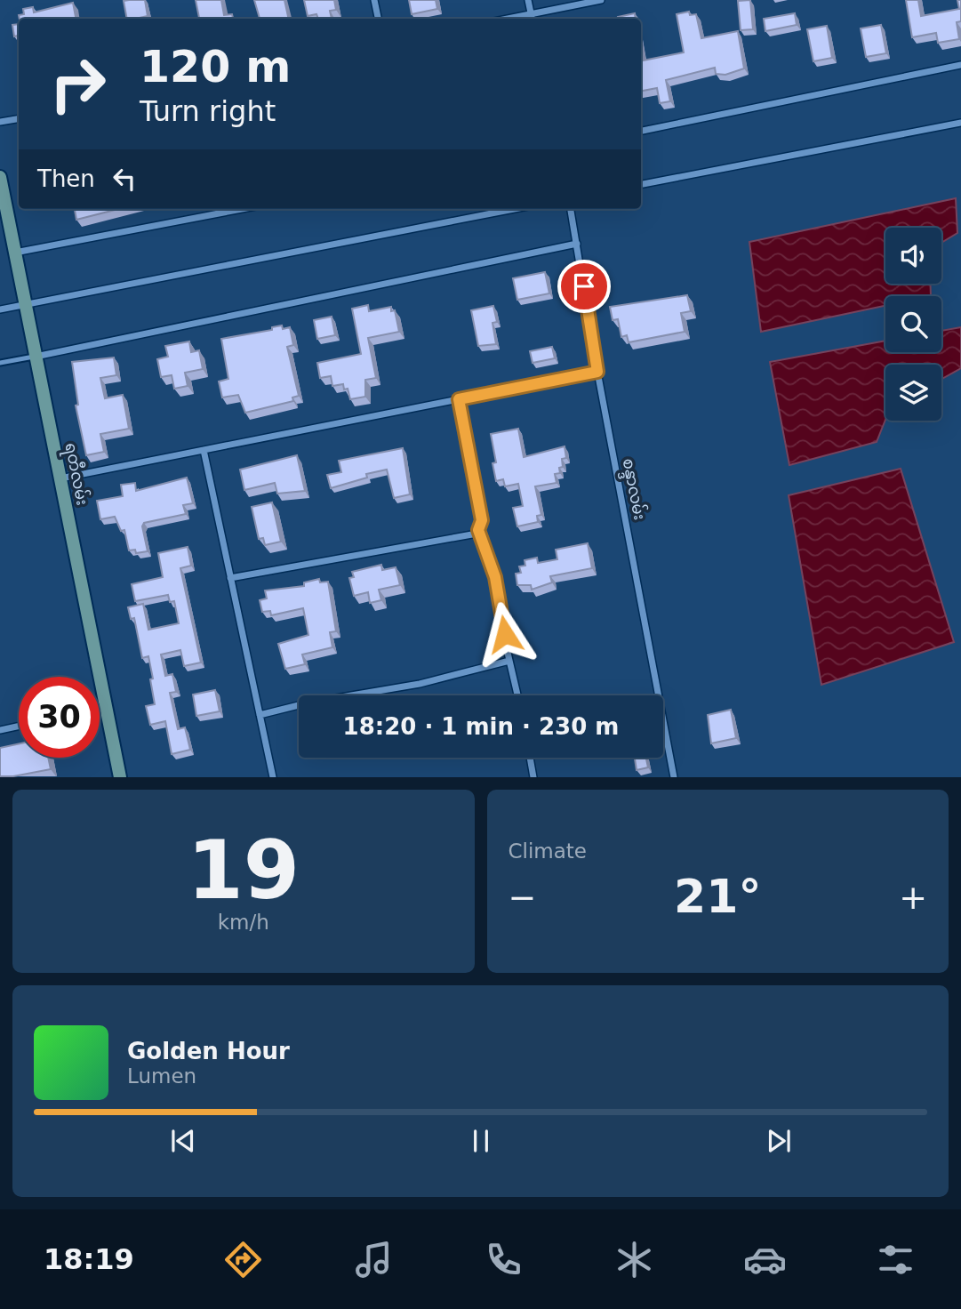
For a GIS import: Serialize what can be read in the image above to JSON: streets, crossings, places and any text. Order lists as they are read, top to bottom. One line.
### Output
{"streets":{"street":["ရတီလမ်း","စန္ဒာလမ်း"]},"page":{"turn":["120 m","Turn right"],"then":"Then","limit":"30","trip":"18:20 · 1 min · 230 m","tile":[["19","km/h"],"Climate"],"heat":["−","21°","+"],"song":["Golden Hour","Lumen"],"tabs":"18:19"}}
